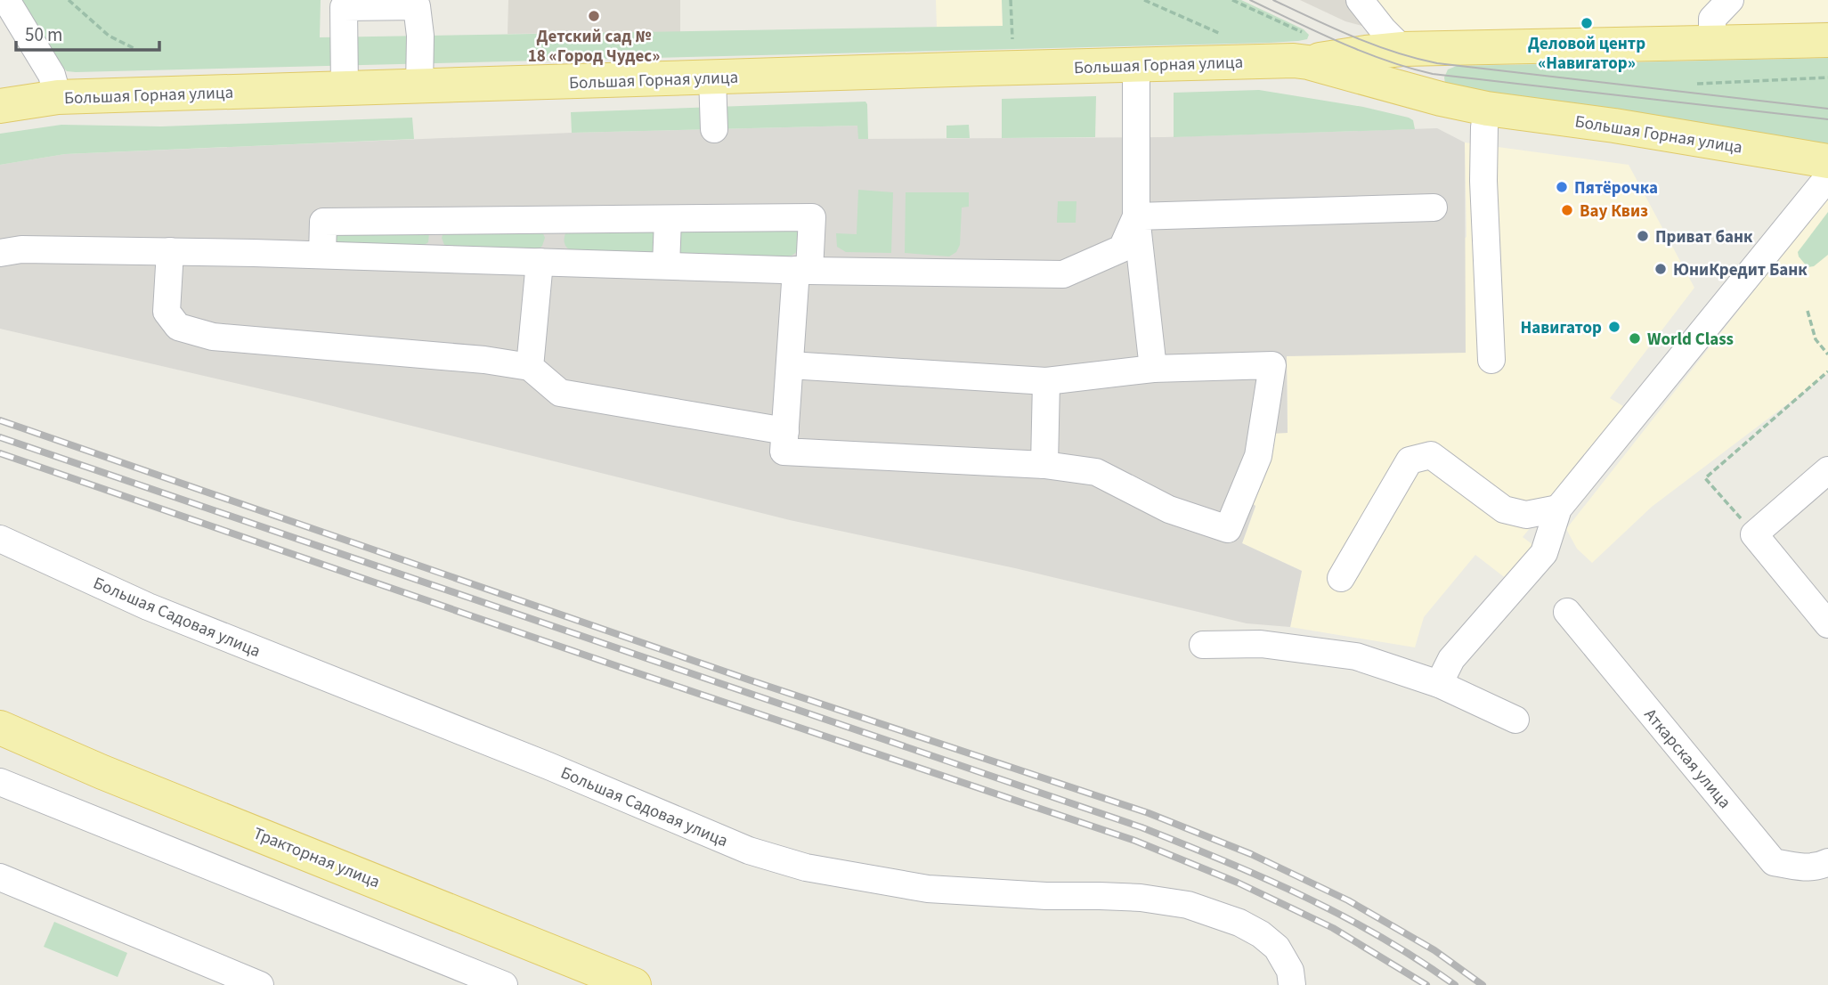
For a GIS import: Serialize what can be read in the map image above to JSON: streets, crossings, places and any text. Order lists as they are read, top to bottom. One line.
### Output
{"streets":{"main road":["Большая Горная улица","Тракторная улица"],"street":["Большая Садовая улица","Аткарская улица"]},"places":["Детский сад № 18 «Город Чудес»","Деловой центр «Навигатор»","Пятёрочка","Вау Квиз","Приват банк","ЮниКредит Банк","Навигатор","World Class"],"scale_bar":"50 m"}
